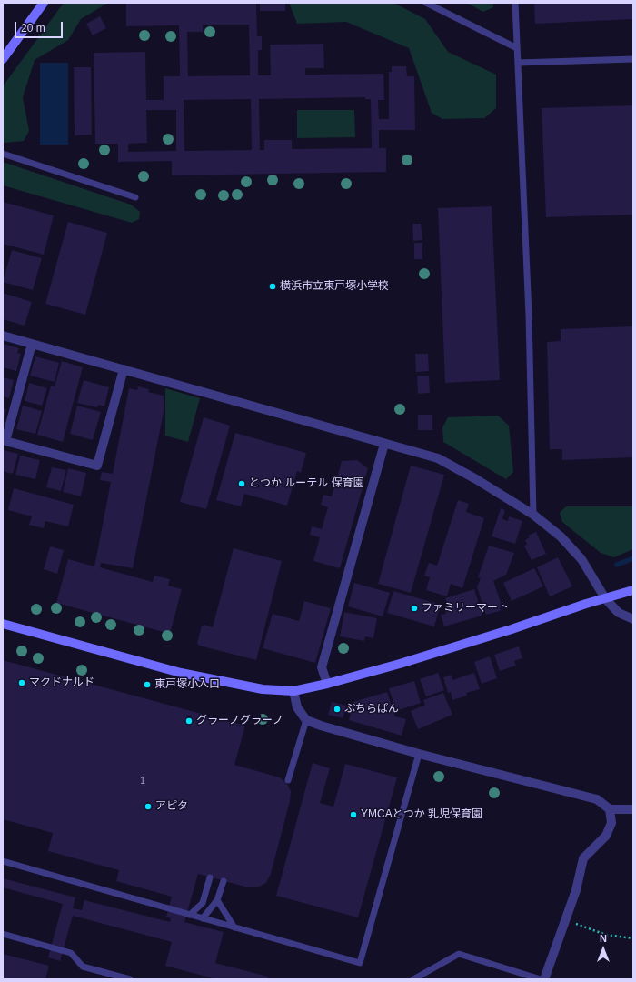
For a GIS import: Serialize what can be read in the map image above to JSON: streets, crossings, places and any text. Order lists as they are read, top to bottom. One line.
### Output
{"places":["横浜市立東戸塚小学校","とつか ルーテル 保育園","ファミリーマート","マクドナルド","東戸塚小入口","ぷちらぱん","グラーノグラーノ","アピタ","YMCAとつか 乳児保育園"],"house_numbers":["1"],"scale_bar":"20 m","north":"top"}
